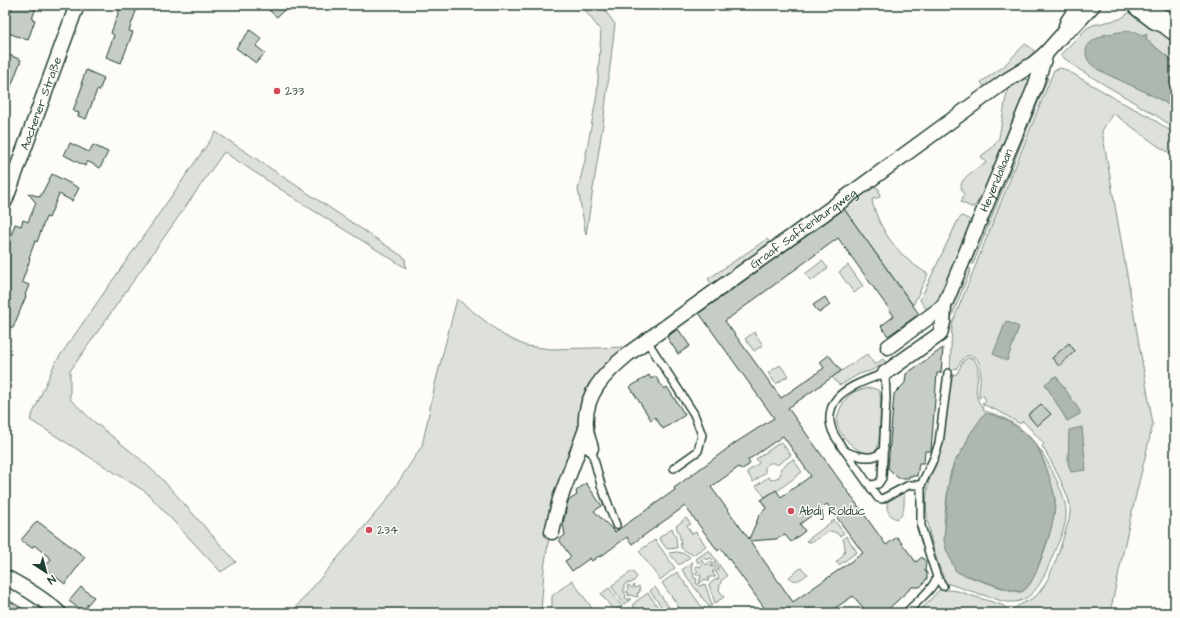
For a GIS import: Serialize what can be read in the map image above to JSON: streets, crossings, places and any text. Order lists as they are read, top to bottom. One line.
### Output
{"streets":{"street":["Aachener Straße","Heyendallaan","Graaf Saffenburgweg"]},"crossings":[["Heyendallaan","Graaf Saffenburgweg"]],"places":["233","Abdij Rolduc","234"],"north":"bottom right"}
